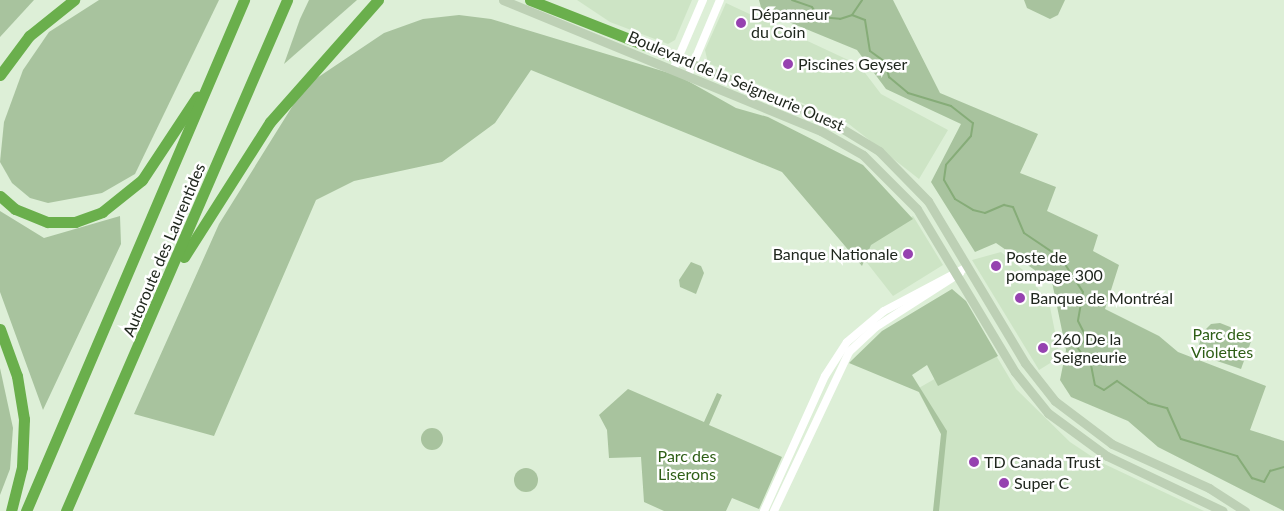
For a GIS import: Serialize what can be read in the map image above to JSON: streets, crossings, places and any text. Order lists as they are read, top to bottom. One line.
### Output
{"streets":{"highway":["Autoroute des Laurentides"],"main road":["Boulevard de la Seigneurie Ouest"]},"parks":["Parc des Violettes","Parc des Liserons"],"places":["Dépanneur du Coin","Piscines Geyser","Banque Nationale","Poste de pompage 300","Banque de Montréal","260 De la Seigneurie","TD Canada Trust","Super C"]}
